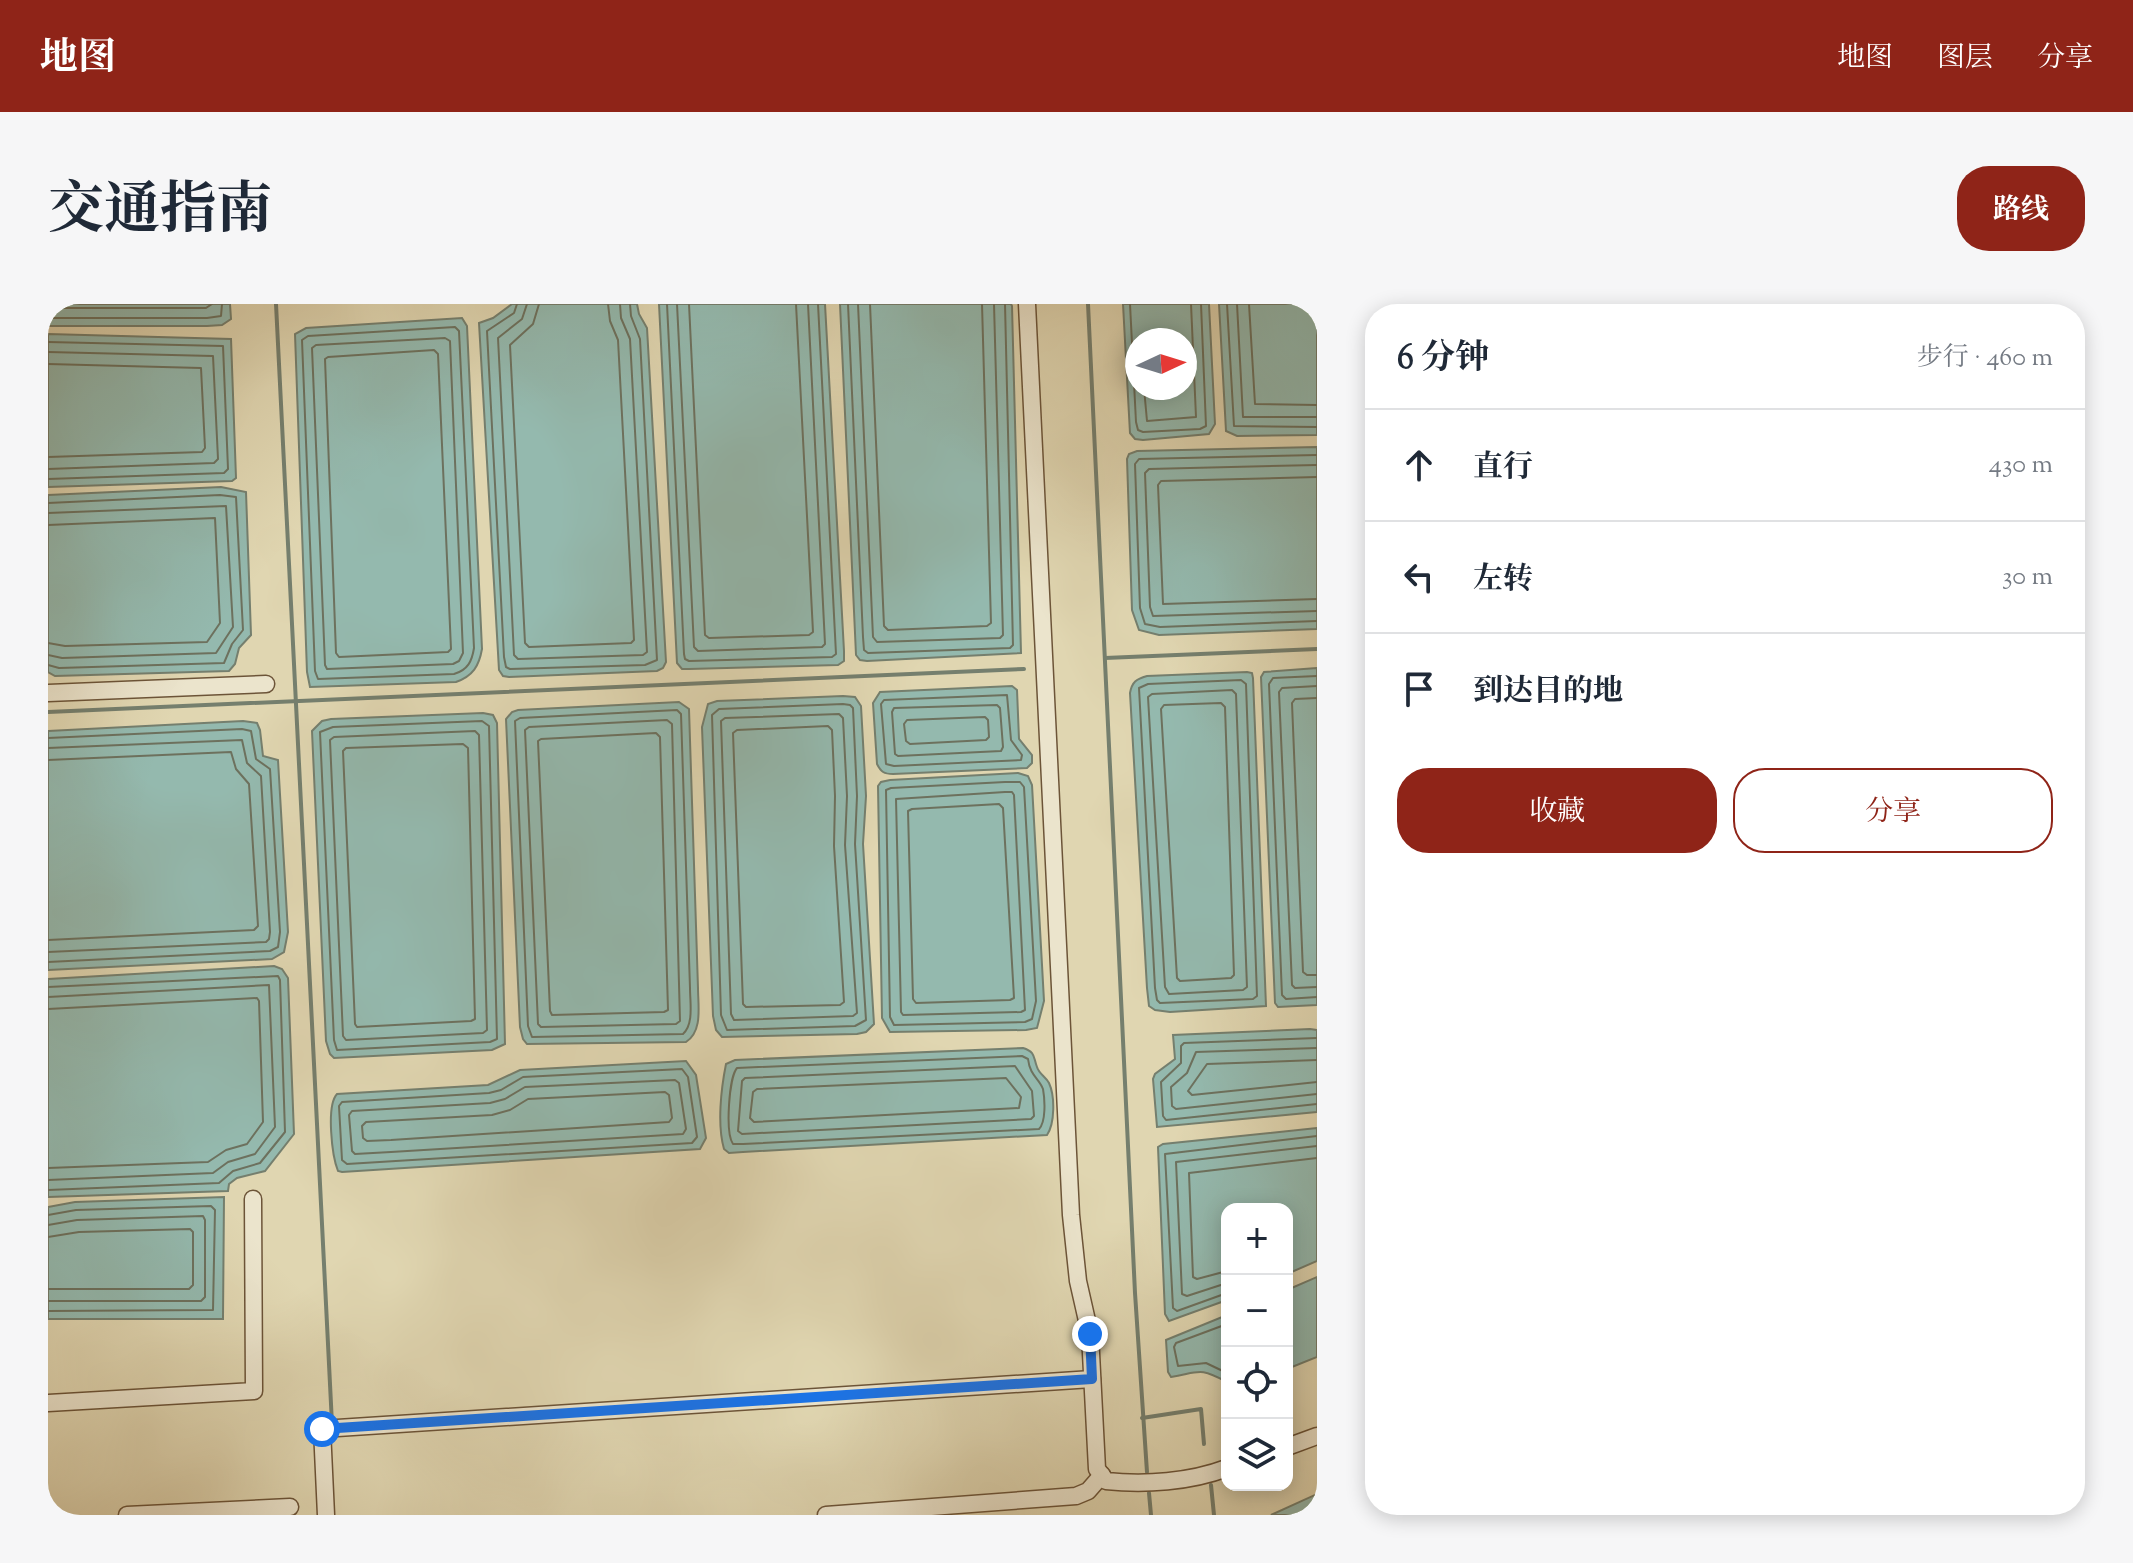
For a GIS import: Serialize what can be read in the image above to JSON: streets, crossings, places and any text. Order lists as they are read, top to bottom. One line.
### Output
{"north":"right","page":{"header":"地图","nav":["地图","图层","分享"],"title":"交通指南","buttons":["路线",["收藏","分享"]],"heading":["6 分钟","步行 · 460 m"],"list":[["直行","430 m"],["左转","30 m"],"到达目的地"],"map_buttons":["+","−"]}}
